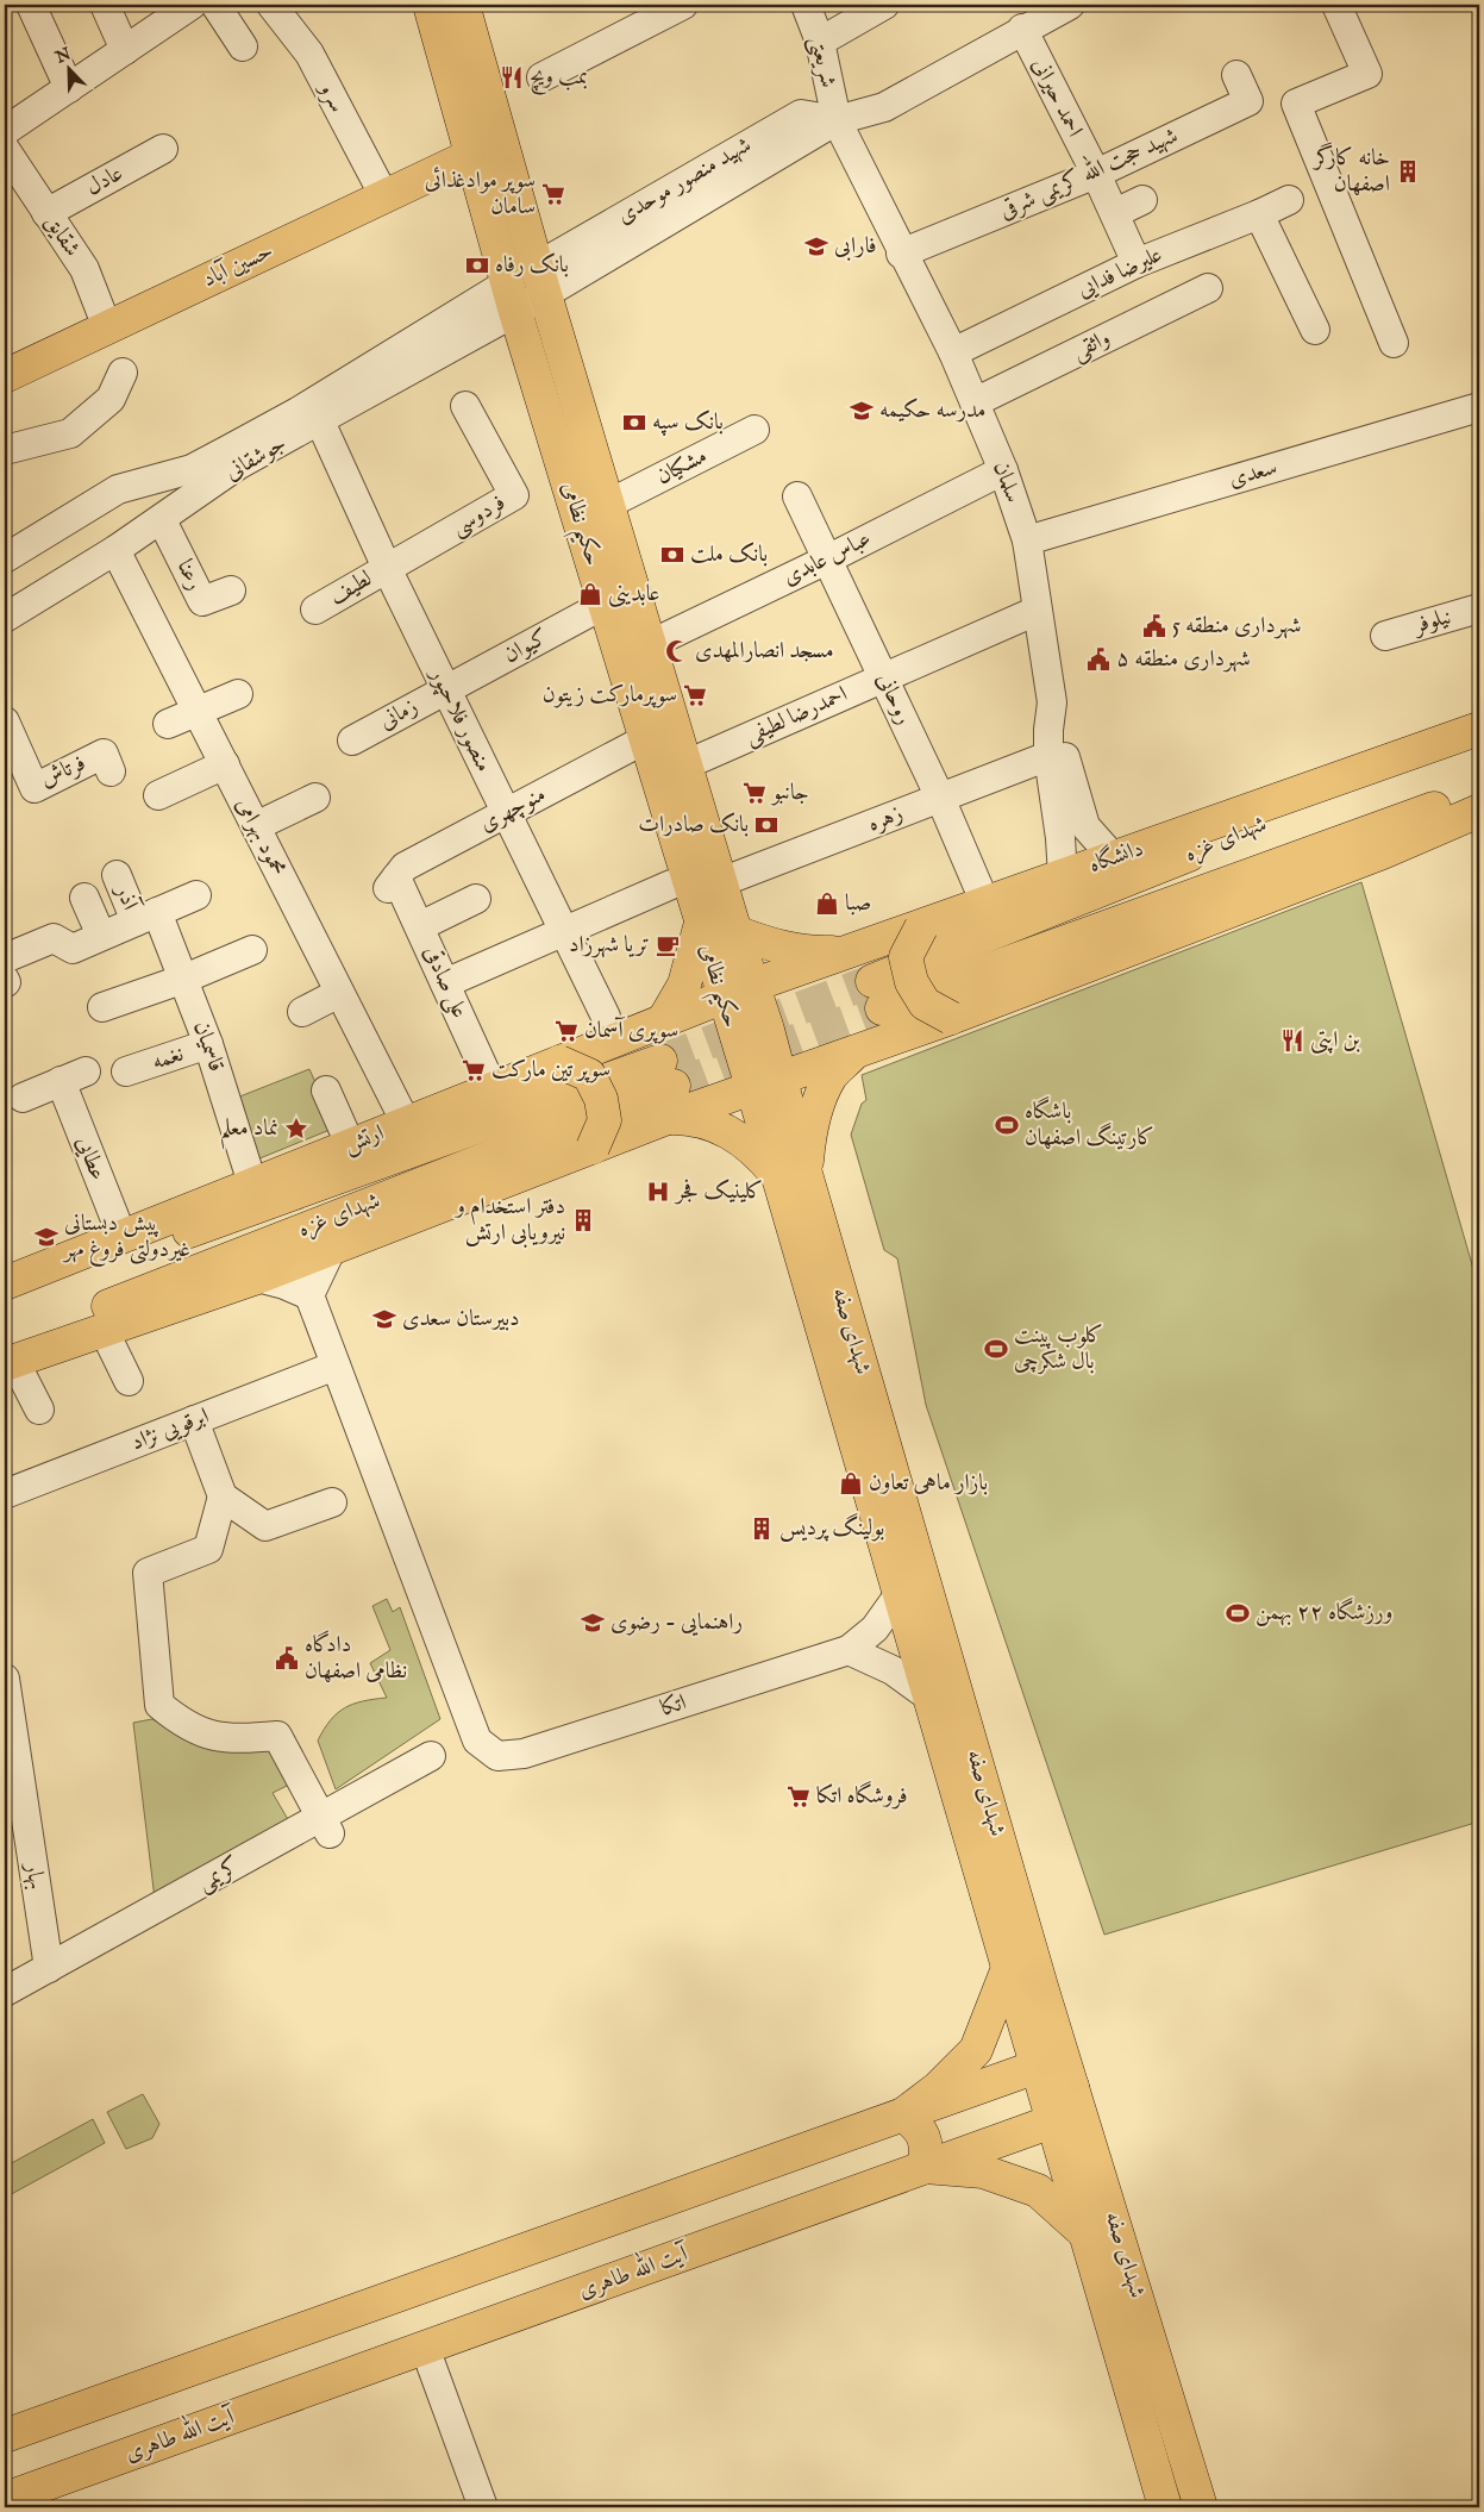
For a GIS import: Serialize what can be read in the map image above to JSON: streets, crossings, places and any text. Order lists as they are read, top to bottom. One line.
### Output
{"streets":{"main road":["حسین آباد","حکیم نظامی","شهدای غزه","دانشگاه","ارتش","شهدای صفه","آیت الله طاهری"],"street":["شریعتی","سرو","احمد حیرانی","شهید حجت الله کریمی شرقی","عادل","شهید منصور موحدی","شقایق","علیرضا فدایی","واثقی","جوشقانی","مشکیان","سعدی","سلمان","فردوسی","عباس عابدی","رعنا","لطیف","نیلوفر","کیوان","روحانی","زمانی","احمدرضا لطیفی","منصور فلاحپور","فرتاش","منوچهری","زهره","محمود بهرامی","آذر","علی صادقی","قاسمیان","نغمه","عطایی","ابرقویی نژاد","اتکا","کریمی","بهار"]},"crossings":[["شریعتی","شهید منصور موحدی"],["شریعتی","سلمان"],["سرو","حسین آباد"],["احمد حیرانی","شهید حجت الله کریمی شرقی"],["احمد حیرانی","شهید منصور موحدی"],["احمد حیرانی","علیرضا فدایی"],["شهید حجت الله کریمی شرقی","سلمان"],["عادل","شقایق"],["شهید منصور موحدی","جوشقانی"],["شهید منصور موحدی","سلمان"],["شهید منصور موحدی","حکیم نظامی"],["شقایق","حسین آباد"],["حسین آباد","حکیم نظامی"],["علیرضا فدایی","سلمان"],["واثقی","سلمان"],["جوشقانی","حکیم نظامی"],["جوشقانی","رعنا"],["جوشقانی","منصور فلاحپور"],["جوشقانی","محمود بهرامی"],["مشکیان","حکیم نظامی"],["سعدی","سلمان"],["سلمان","عباس عابدی"],["سلمان","احمدرضا لطیفی"],["سلمان","زهره"],["سلمان","دانشگاه"],["فردوسی","لطیف"],["فردوسی","منصور فلاحپور"],["حکیم نظامی","عباس عابدی"],["حکیم نظامی","کیوان"],["حکیم نظامی","احمدرضا لطیفی"],["حکیم نظامی","منوچهری"],["حکیم نظامی","زهره"],["حکیم نظامی","دانشگاه"],["حکیم نظامی","ارتش"],["حکیم نظامی","شهدای صفه"],["عباس عابدی","روحانی"],["لطیف","منصور فلاحپور"],["کیوان","زمانی"],["کیوان","منصور فلاحپور"],["روحانی","احمدرضا لطیفی"],["روحانی","زهره"],["روحانی","دانشگاه"],["زمانی","منصور فلاحپور"],["منصور فلاحپور","منوچهری"],["منوچهری","علی صادقی"],["محمود بهرامی","ارتش"],["دانشگاه","ارتش"],["آذر","قاسمیان"],["علی صادقی","ارتش"],["قاسمیان","نغمه"],["قاسمیان","ارتش"],["ارتش","عطایی"],["شهدای صفه","آیت الله طاهری"],["ابرقویی نژاد","اتکا"],["کریمی","بهار"]],"places":{"restaurant":["بمب ویچ","بن اپتی"],"building":["خانه کارگر اصفهان","دفتر استخدام و نیرویابی ارتش","بولینگ پردیس"],"supermarket":["سوپر موادغذائی سامان","سوپرمارکت زیتون","جانبو","سوپری آسمان","سوپر تین مارکت","فروشگاه اتکا"],"school or university":["فارابی","مدرسه حکیمه","پیش دبستانی غیردولتی فروغ مهر","دبیرستان سعدی","راهنمایی - رضوی"],"bank":["بانک رفاه","بانک سپه","بانک ملت","بانک صادرات"],"shop":["عابدینی","صبا","بازار ماهی تعاون"],"public building":["شهرداری منطقه 5","شهرداری منطقه ۵","دادگاه نظامی اصفهان"],"mosque":["مسجد انصارالمهدی"],"cafe":["تریا شهرزاد"],"sports":["باشگاه کارتینگ اصفهان","کلوب پینت بال شکرچی","ورزشگاه ۲۲ بهمن"],"place":["نماد معلم"],"hospital":["کلینیک فجر"]},"north":"top left"}
